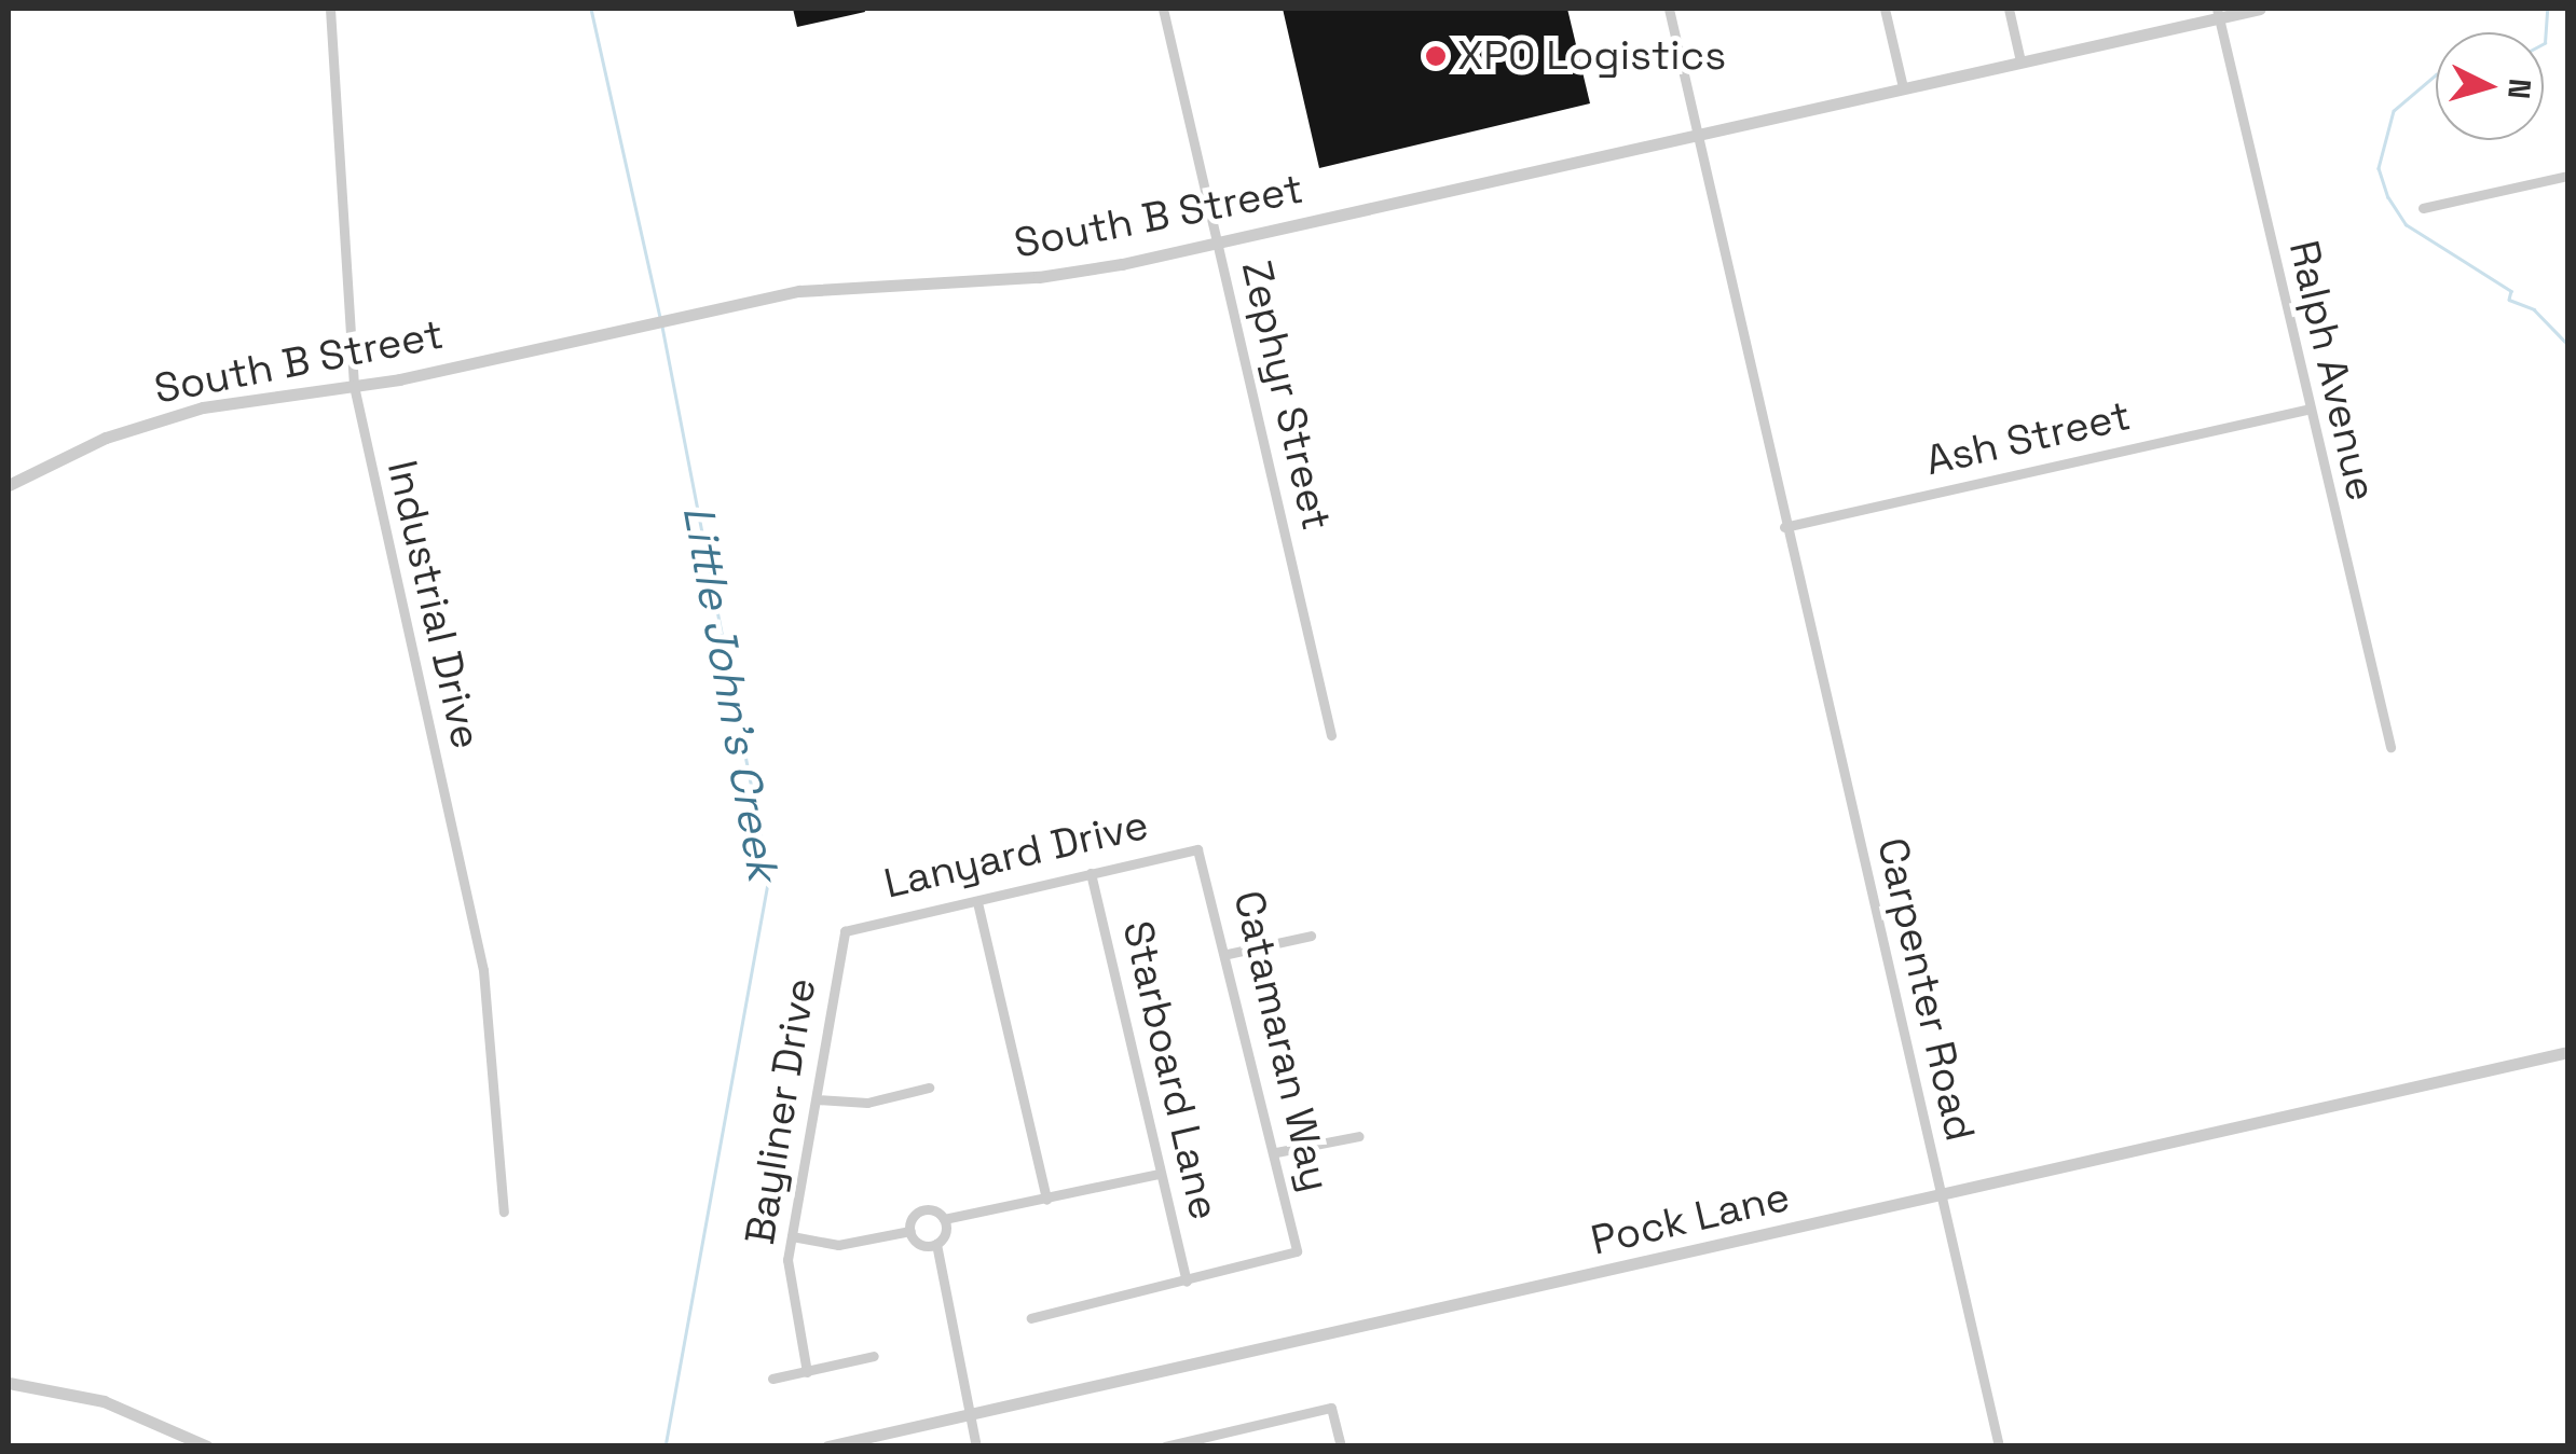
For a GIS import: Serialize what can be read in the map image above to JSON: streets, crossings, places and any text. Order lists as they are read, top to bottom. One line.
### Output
{"streets":{"street":["South B Street","Ralph Avenue","Zephyr Street","Ash Street","Industrial Drive","Lanyard Drive","Carpenter Road","Catamaran Way","Starboard Lane","Bayliner Drive","Pock Lane"]},"crossings":[["South B Street","Ralph Avenue"],["South B Street","Zephyr Street"],["South B Street","Industrial Drive"],["Ralph Avenue","Ash Street"],["Ash Street","Carpenter Road"],["Lanyard Drive","Catamaran Way"],["Lanyard Drive","Starboard Lane"],["Lanyard Drive","Bayliner Drive"],["Carpenter Road","Pock Lane"],["Catamaran Way","Starboard Lane"]],"water":["Little John's Creek"],"places":["XPO Logistics"],"north":"right"}
